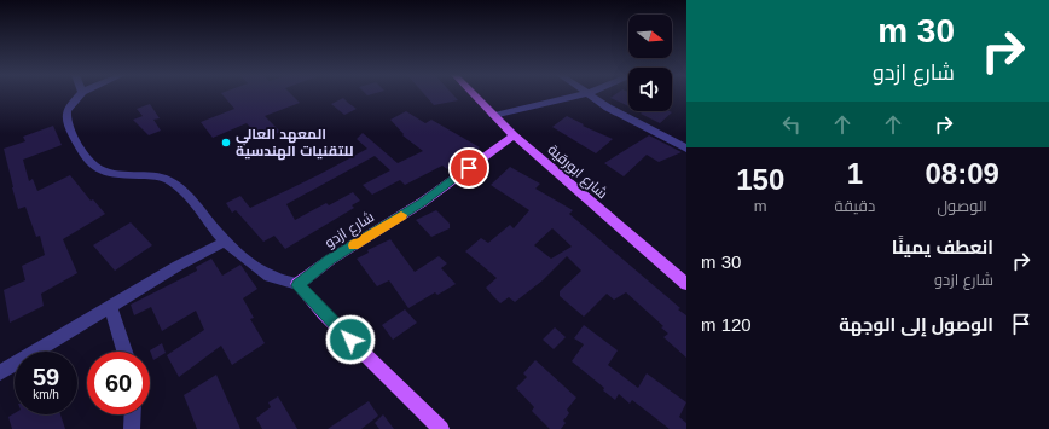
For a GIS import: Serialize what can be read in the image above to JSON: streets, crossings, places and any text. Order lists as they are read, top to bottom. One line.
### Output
{"streets":{"main road":["شارع ابورقية","شارع ازدو"]},"crossings":[["شارع ابورقية","شارع ازدو"]],"places":["المعهد العالي للتقنيات الهندسية"],"north":"right","page":{"turn":["30 m","شارع ازدو"],"eta":["08:09","الوصول","1","دقيقة","150","m"],"list":[{"name":"انعطف يمينًا","note":"شارع ازدو","value":"30 m"},{"name":"الوصول إلى الوجهة","value":"120 m"}],"speed":"59 km/h","limit":"60"}}
